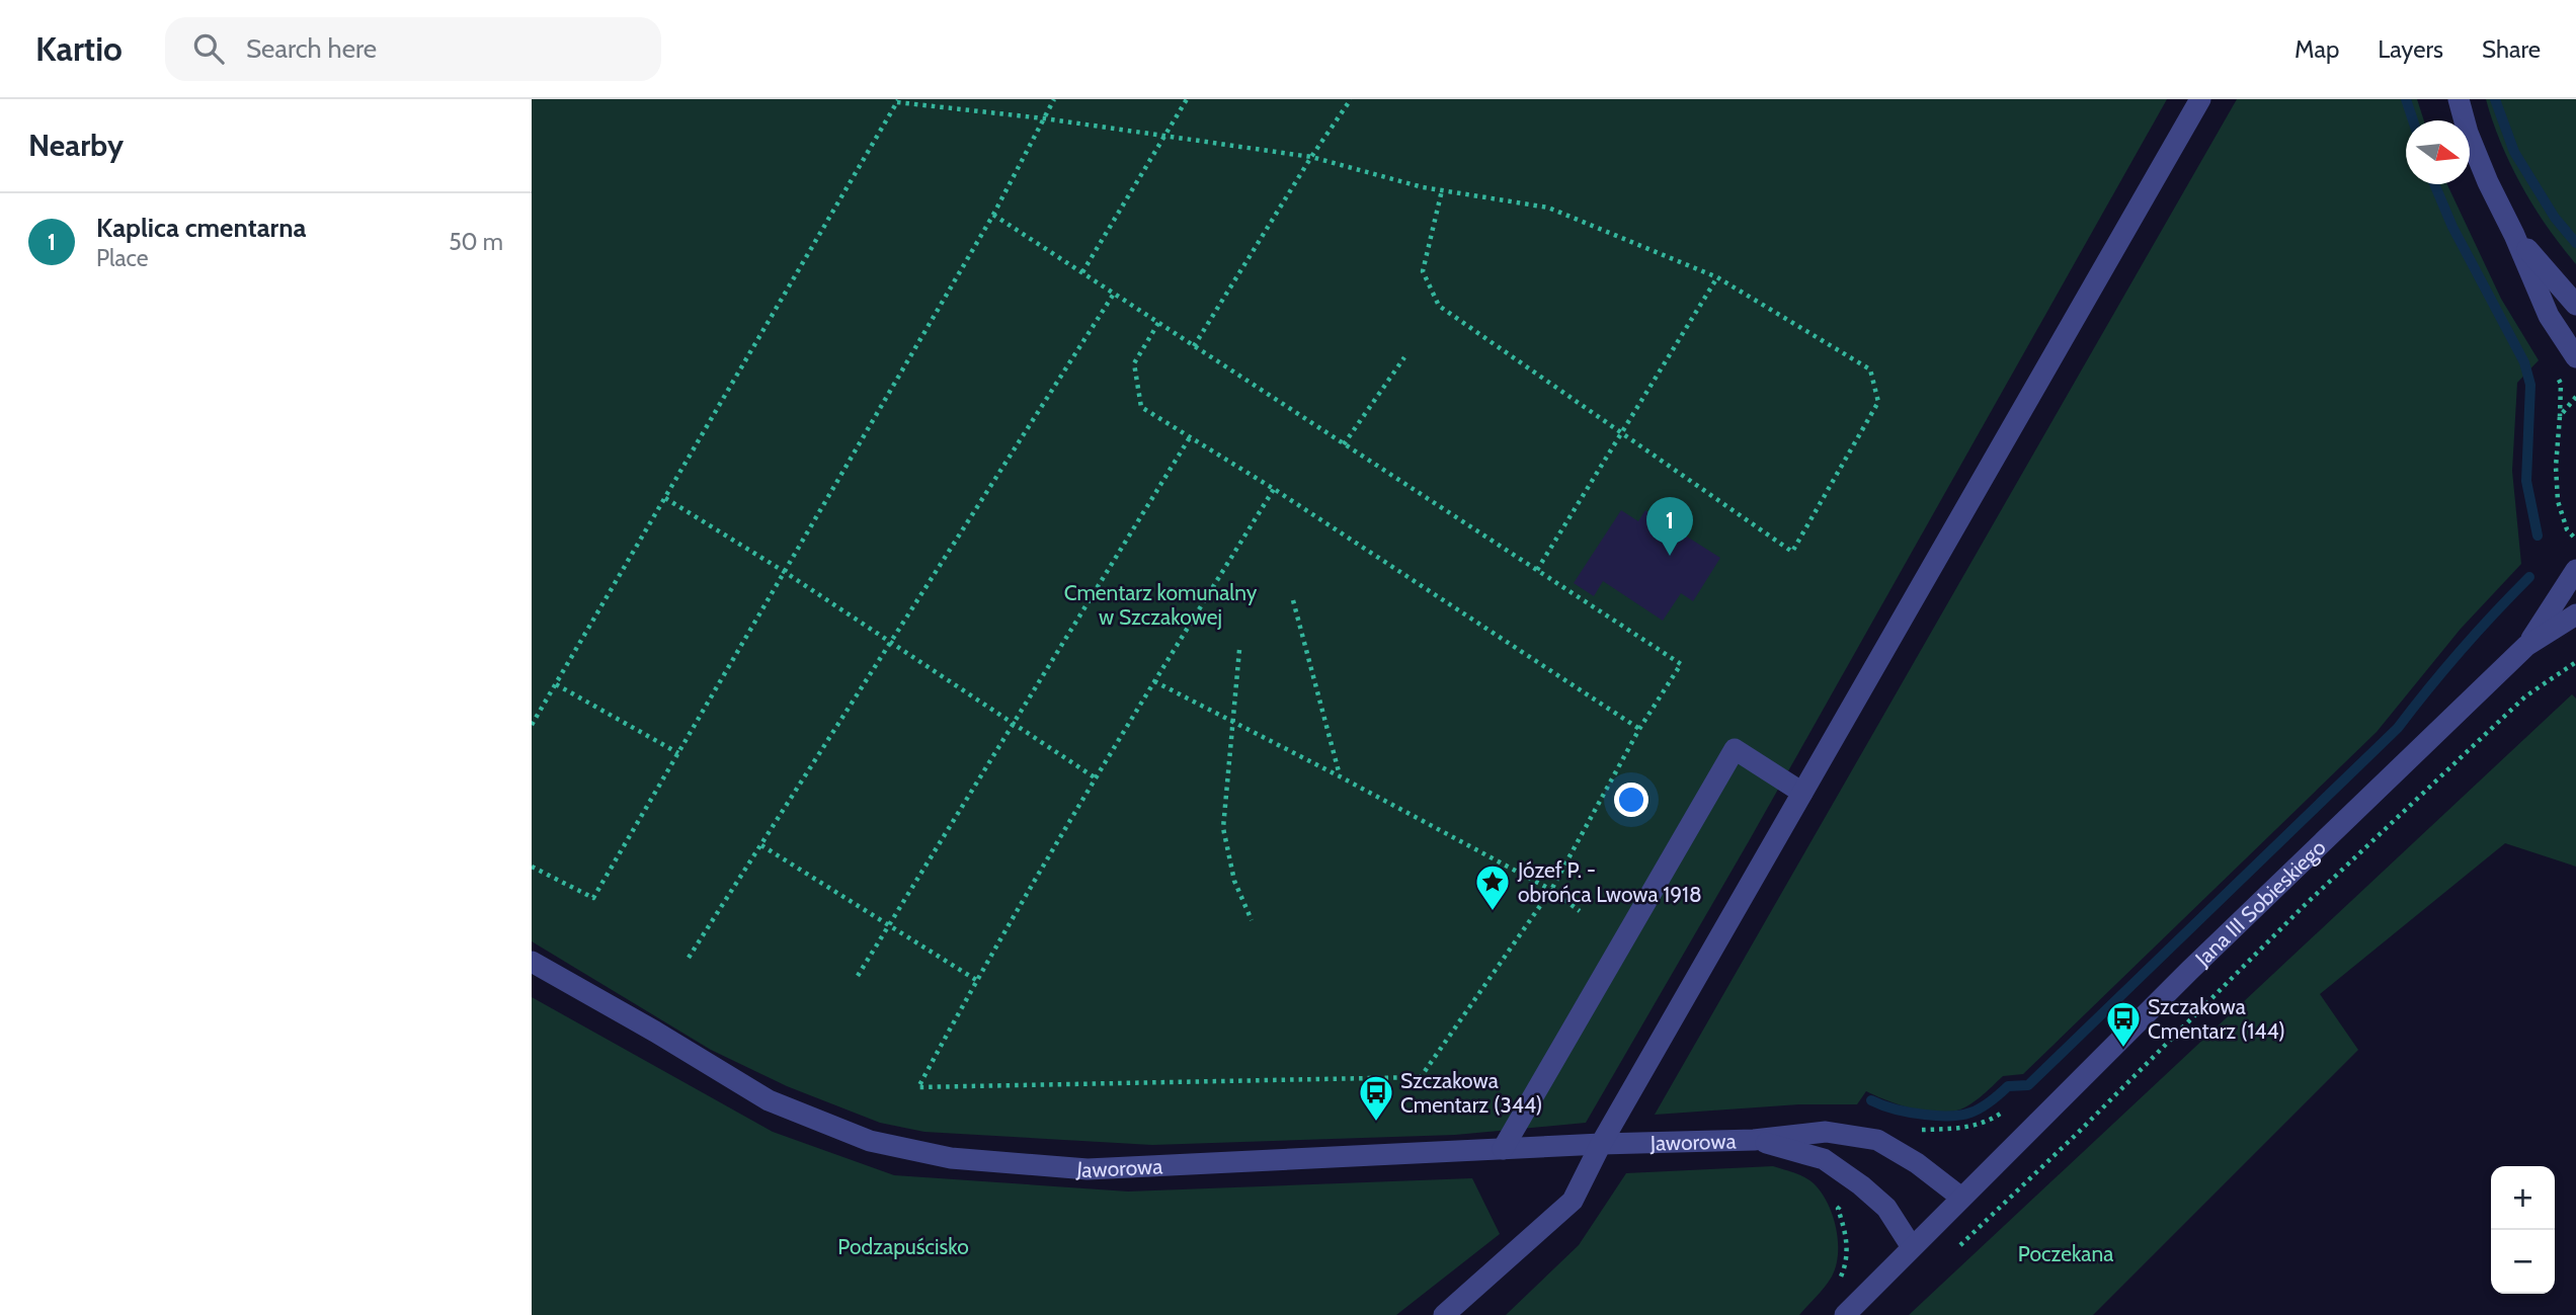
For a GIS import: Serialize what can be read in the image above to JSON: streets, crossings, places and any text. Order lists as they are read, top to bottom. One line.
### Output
{"streets":{"street":["Jana III Sobieskiego","Jaworowa"]},"crossings":[["Jana III Sobieskiego","Jaworowa"]],"parks":["Cmentarz komunalny w Szczakowej","Podzapuścisko","Poczekana"],"places":{"place":["Józef P. - obrońca Lwowa 1918"],"bus stop":["Szczakowa Cmentarz (144)","Szczakowa Cmentarz (344)"]},"north":"right","page":{"header":"Kartio","search":"Search here","nav":["Map","Layers","Share"],"heading":"Nearby","list":[{"mark":"1","name":"Kaplica cmentarna","note":"Place","value":"50 m"}],"pins":"1","map_buttons":["+","−"]}}
